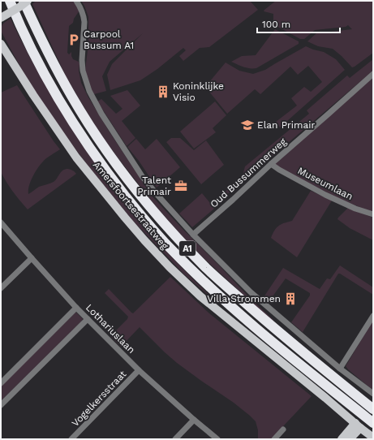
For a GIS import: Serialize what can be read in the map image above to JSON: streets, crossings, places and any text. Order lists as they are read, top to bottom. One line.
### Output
{"streets":{"highway":["A1"],"main road":["Amersfoortsestraatweg"],"street":["Oud Bussummerweg","Museumlaan","Lothariuslaan","Vogelkersstraat"]},"crossings":[["Oud Bussummerweg","Museumlaan"],["Lothariuslaan","Vogelkersstraat"]],"places":{"parking":["Carpool Bussum A1"],"building":["Koninklijke Visio","Villa Strommen"],"school or university":["Elan Primair"],"office":["Talent Primair"]},"scale_bar":"100 m"}
